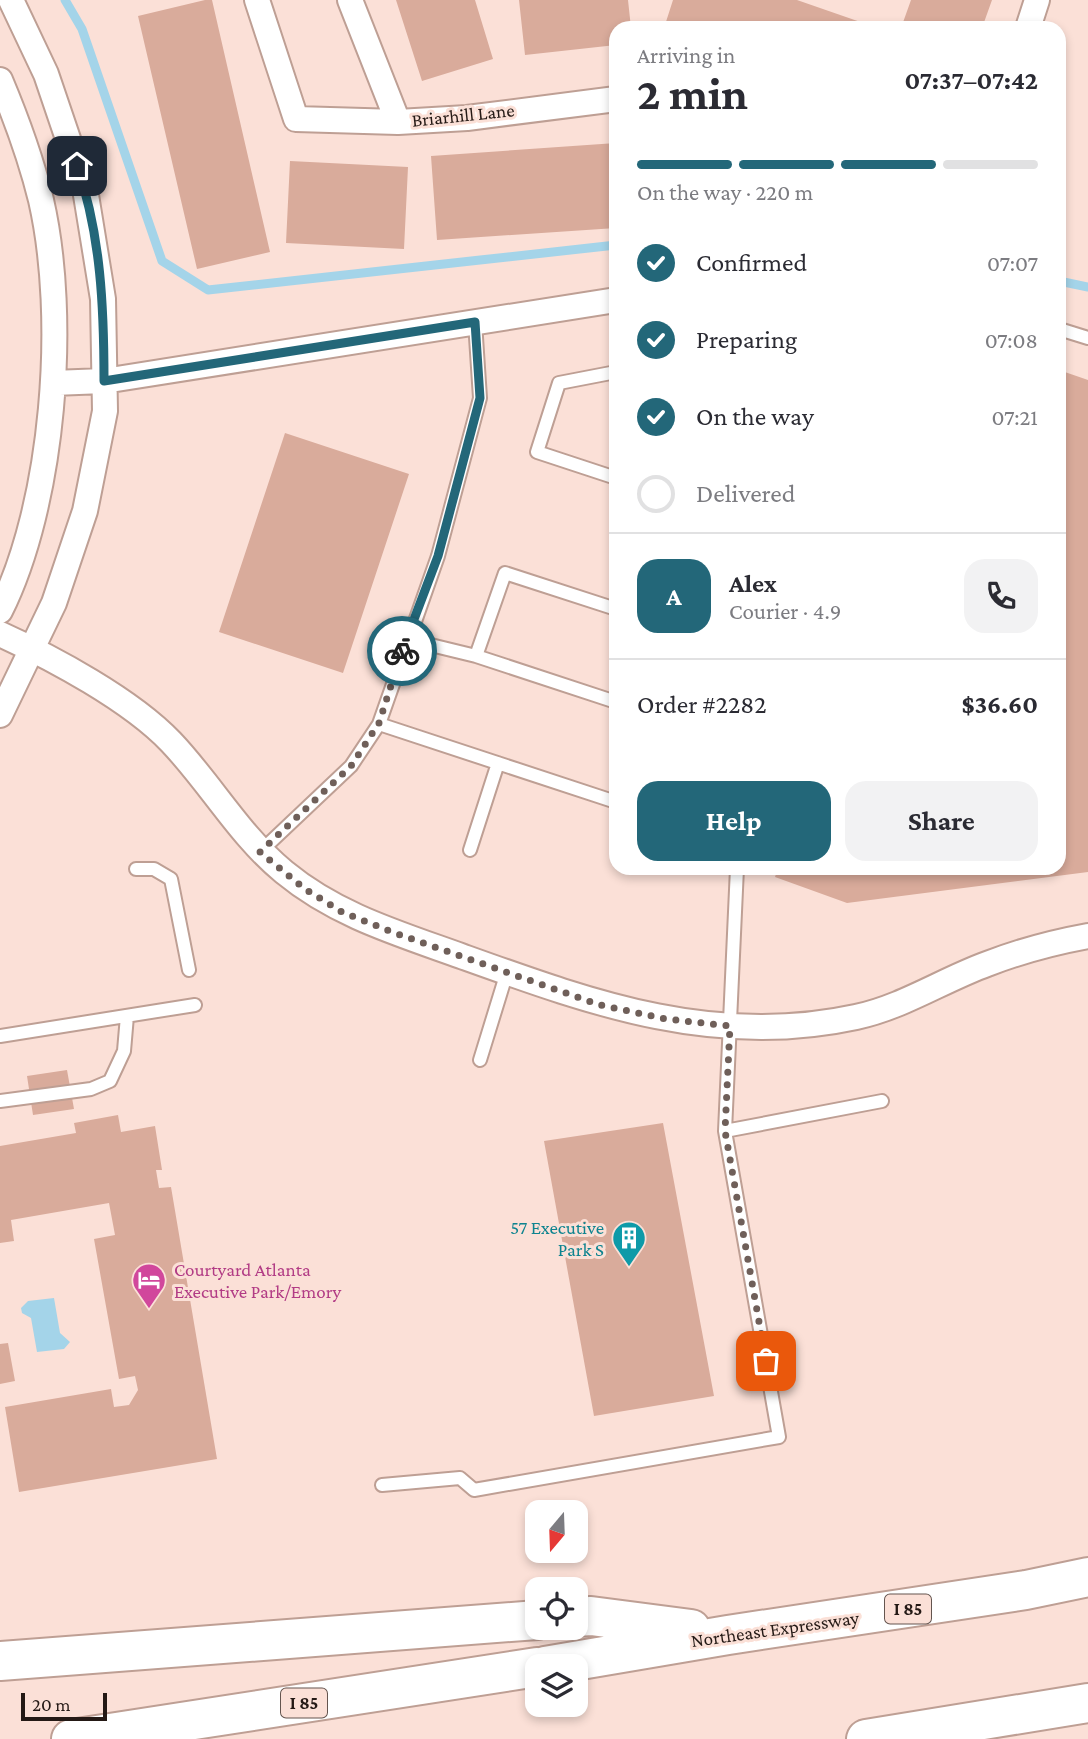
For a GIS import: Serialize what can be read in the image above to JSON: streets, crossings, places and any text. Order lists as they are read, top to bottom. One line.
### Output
{"streets":{"highway":["I 85","Northeast Expressway"],"street":["Briarhill Lane"]},"places":{"building":["57 Executive Park S"],"hotel":["Courtyard Atlanta Executive Park/Emory"]},"scale_bar":"20 m","north":"bottom","page":{"heading":["2 min","Arriving in","07:37–07:42"],"panel":["Alex","Courier · 4.9","Order #2282","$36.60"],"bar":"On the way · 220 m","list":[["Confirmed","07:07"],["Preparing","07:08"],["On the way","07:21"],"Delivered"],"round":"A","buttons":["Help","Share"],"scale":"20 m"}}
